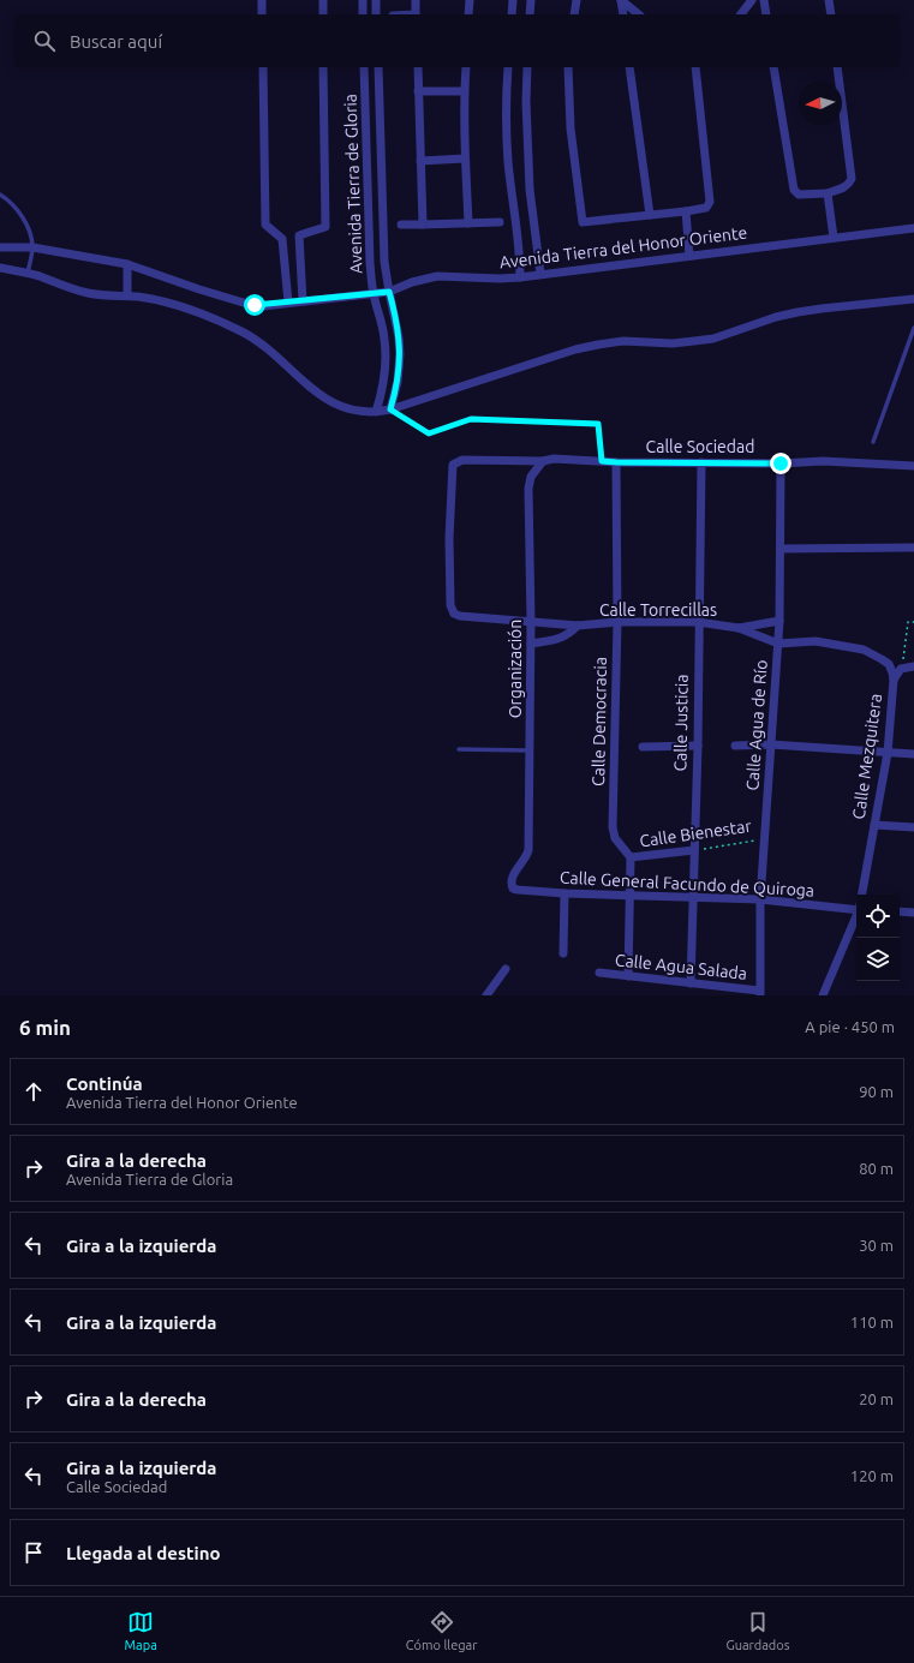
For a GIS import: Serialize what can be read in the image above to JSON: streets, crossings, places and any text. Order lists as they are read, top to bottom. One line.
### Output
{"streets":{"street":["Avenida Tierra de Gloria","Avenida Tierra del Honor Oriente","Calle Sociedad","Calle Torrecillas","Organización","Calle Democracia","Calle Justicia","Calle Agua de Río","Calle Mezquitera","Calle Bienestar","Calle General Facundo de Quiroga","Calle Agua Salada"]},"crossings":[["Avenida Tierra de Gloria","Avenida Tierra del Honor Oriente"],["Calle Sociedad","Calle Torrecillas"],["Calle Sociedad","Organización"],["Calle Sociedad","Calle Democracia"],["Calle Sociedad","Calle Justicia"],["Calle Sociedad","Calle Agua de Río"],["Calle Torrecillas","Organización"],["Calle Torrecillas","Calle Democracia"],["Calle Torrecillas","Calle Justicia"],["Calle Torrecillas","Calle Agua de Río"],["Calle Torrecillas","Calle Mezquitera"],["Organización","Calle General Facundo de Quiroga"],["Calle Democracia","Calle Bienestar"],["Calle Justicia","Calle Bienestar"],["Calle Justicia","Calle General Facundo de Quiroga"],["Calle Justicia","Calle Agua Salada"],["Calle Agua de Río","Calle Bienestar"],["Calle Agua de Río","Calle General Facundo de Quiroga"],["Calle Agua de Río","Calle Agua Salada"]],"north":"left","page":{"search":"Buscar aquí","heading":["6 min","A pie · 450 m"],"list":[["Continúa","Avenida Tierra del Honor Oriente","90 m"],["Gira a la derecha","Avenida Tierra de Gloria","80 m"],["Gira a la izquierda","30 m"],["Gira a la izquierda","110 m"],["Gira a la derecha","20 m"],["Gira a la izquierda","Calle Sociedad","120 m"],"Llegada al destino"],"nav":["Mapa","Cómo llegar","Guardados"]}}
